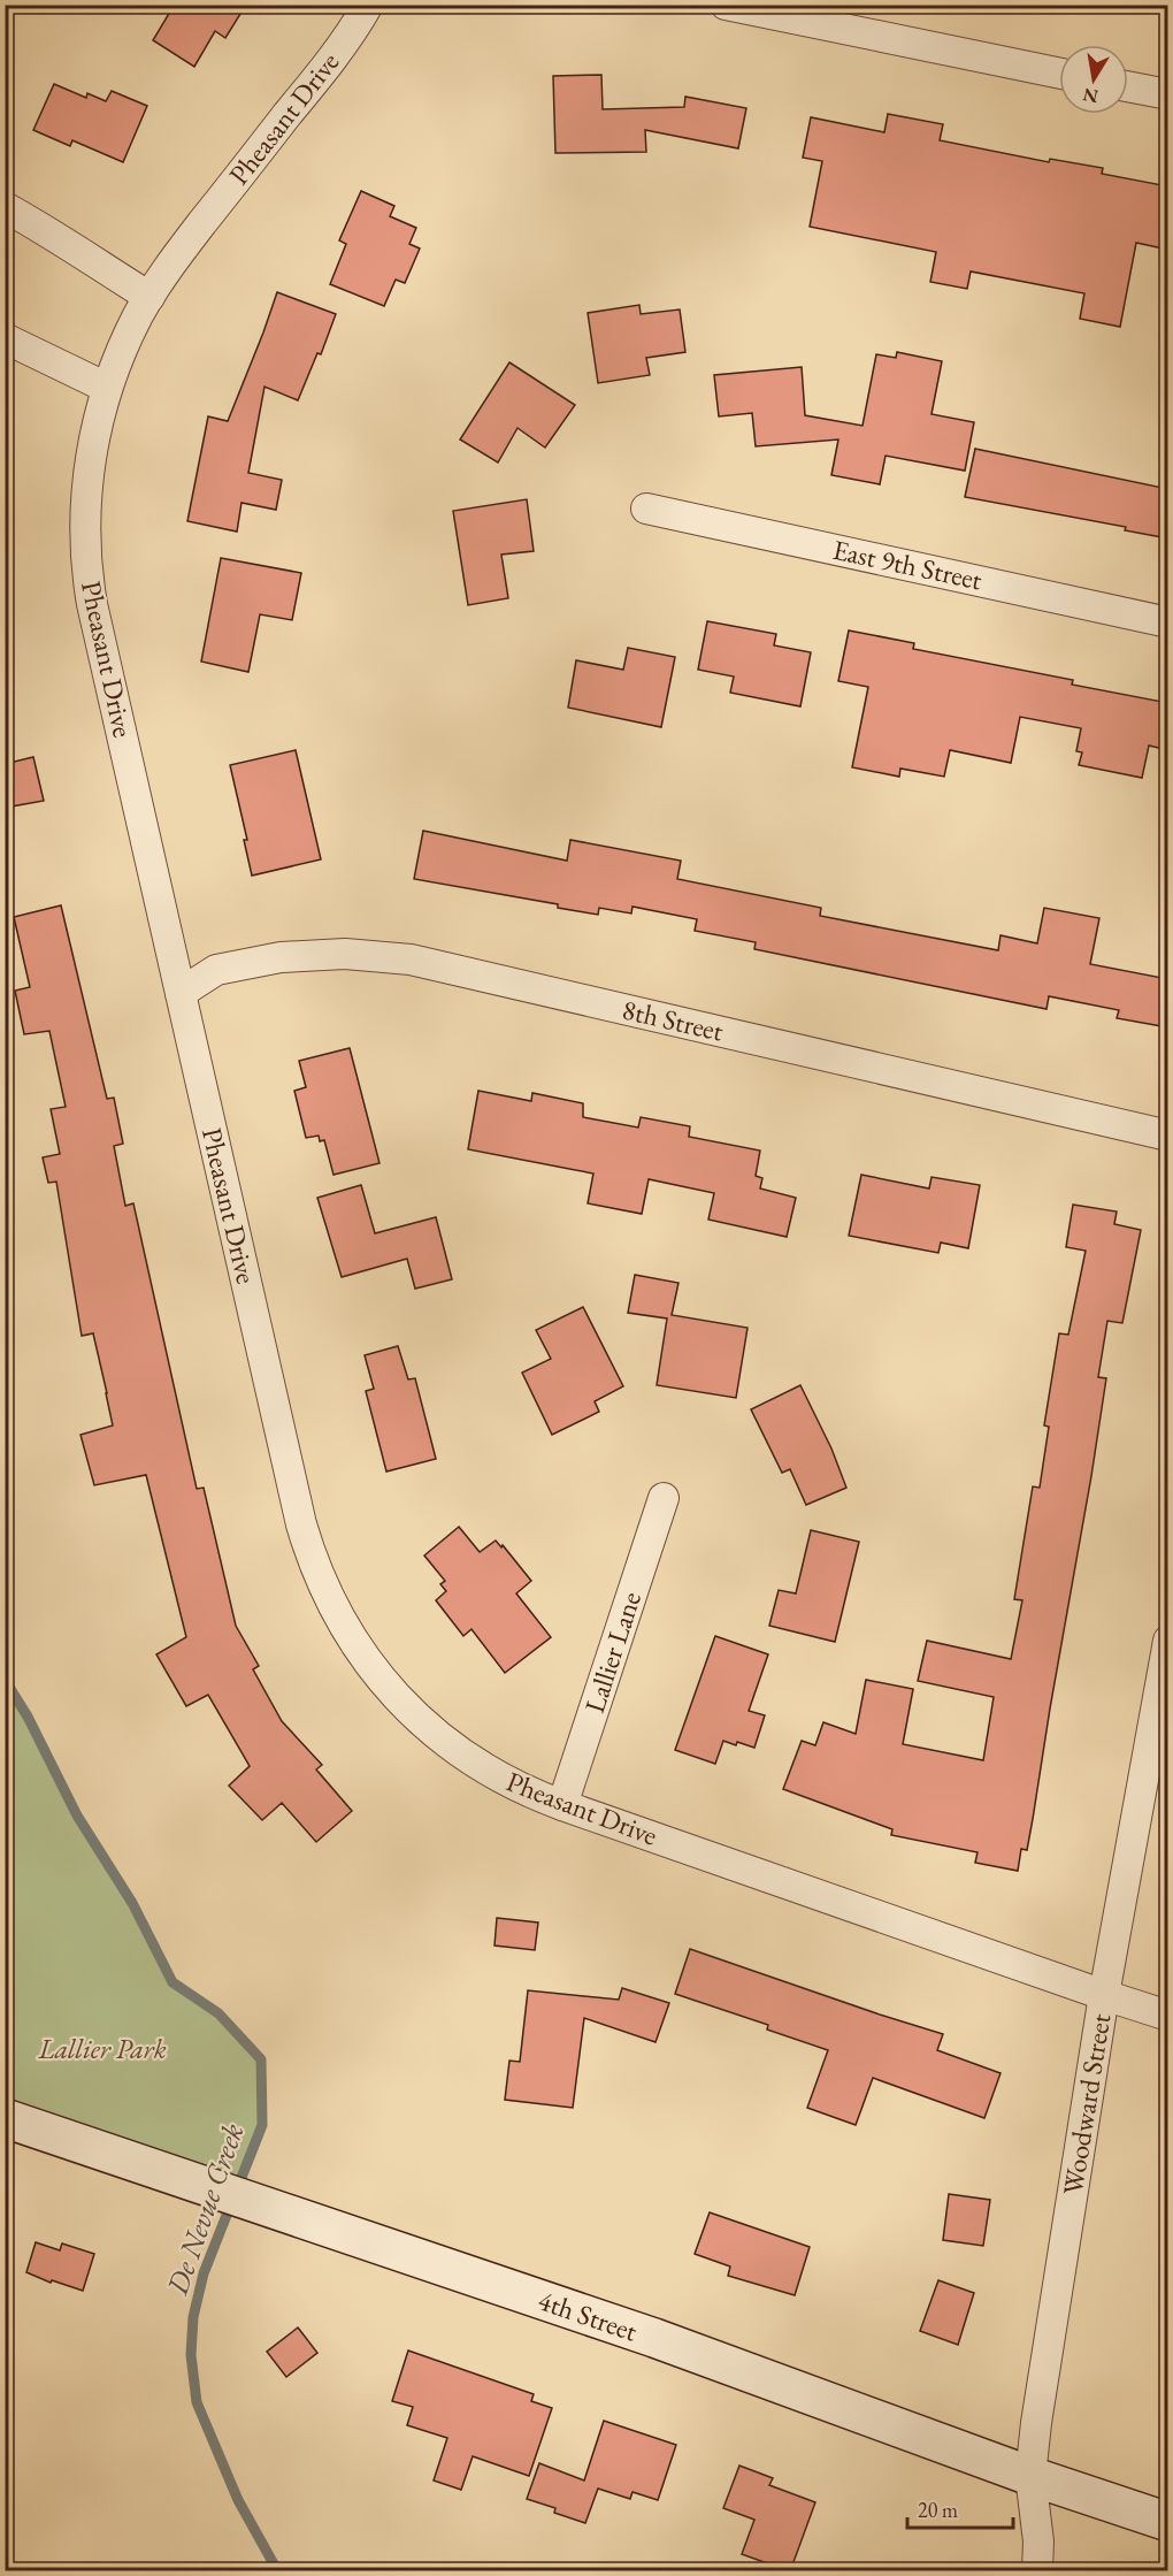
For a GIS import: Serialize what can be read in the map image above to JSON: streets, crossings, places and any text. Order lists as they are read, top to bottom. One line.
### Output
{"streets":{"street":["Pheasant Drive","East 9th Street","8th Street","Lallier Lane","Woodward Street","4th Street"]},"crossings":[["Pheasant Drive","8th Street"],["Pheasant Drive","Lallier Lane"],["Pheasant Drive","Woodward Street"],["Woodward Street","4th Street"]],"water":["De Nevue Creek"],"parks":["Lallier Park"],"scale_bar":"20 m","north":"bottom"}
